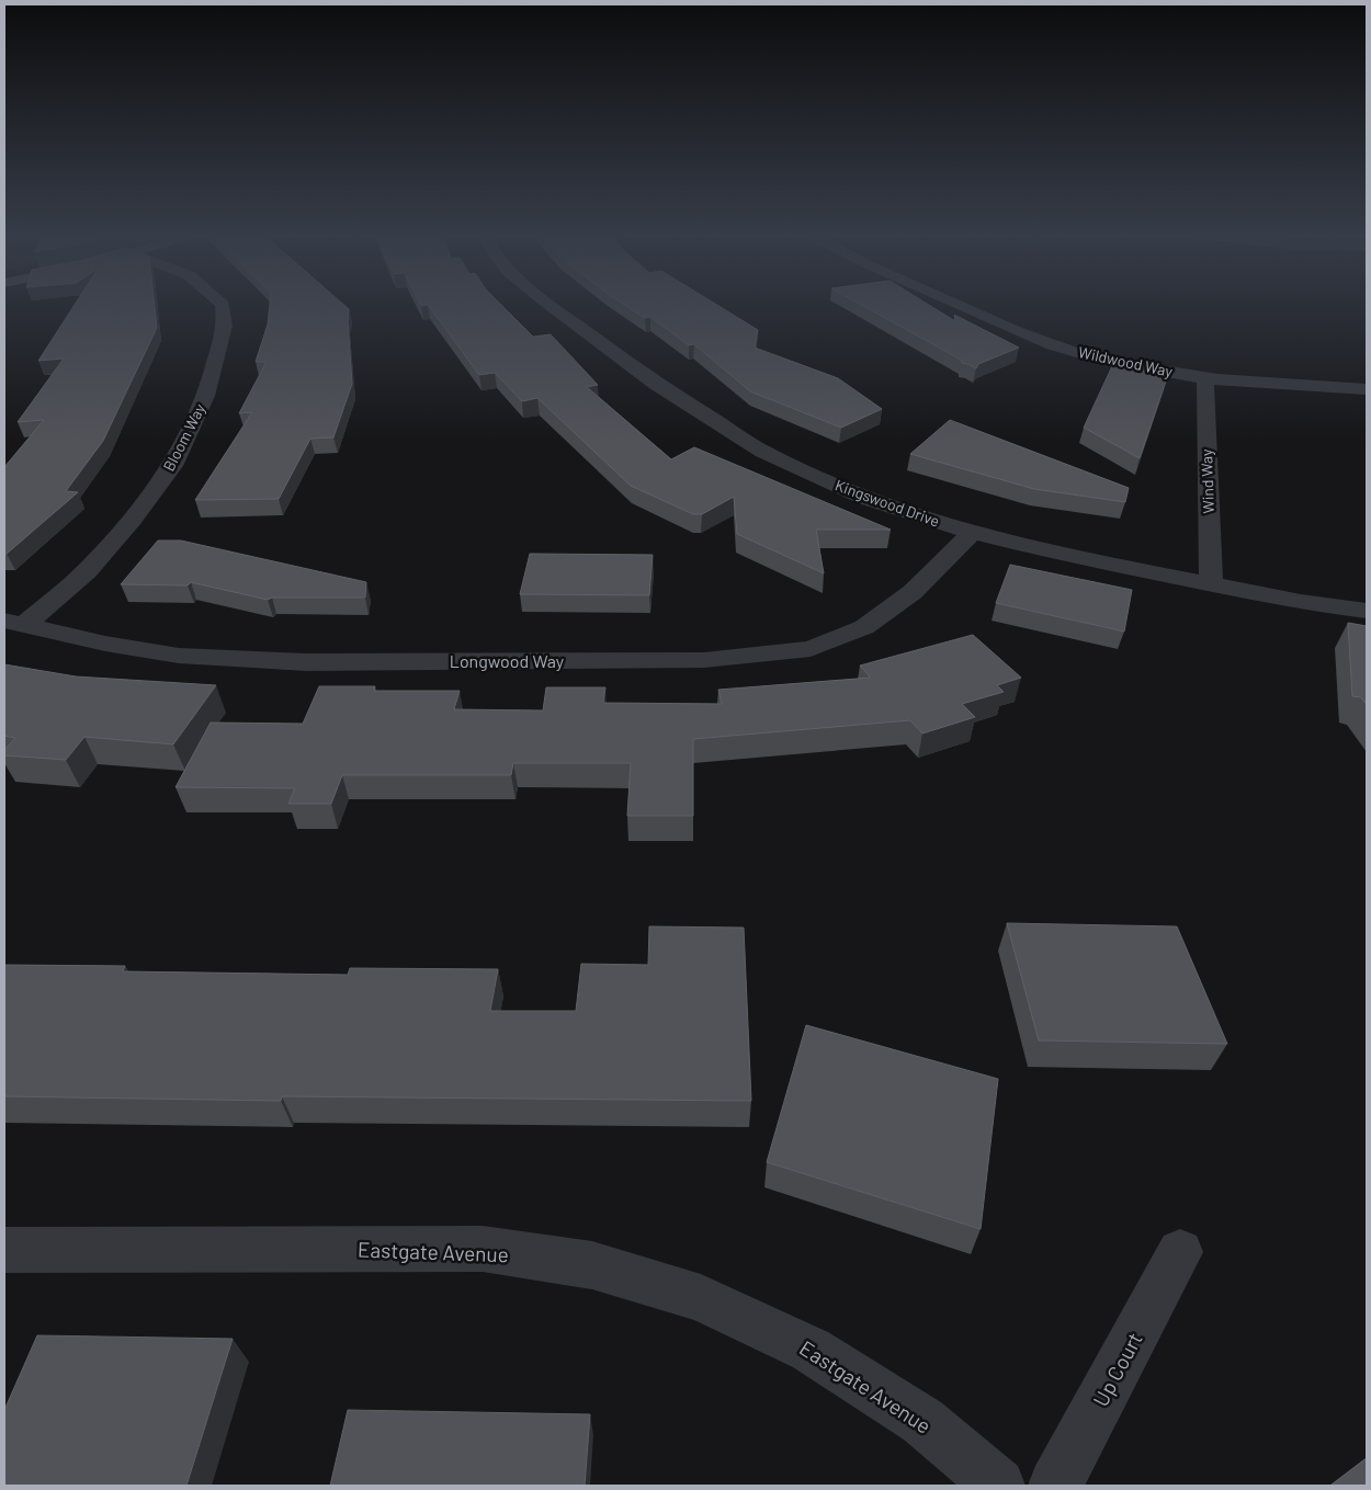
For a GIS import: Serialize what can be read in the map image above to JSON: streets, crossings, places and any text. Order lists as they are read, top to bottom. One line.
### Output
{"streets":{"street":["Wildwood Way","Bloom Way","Wind Way","Kingswood Drive","Longwood Way","Eastgate Avenue","Up Court"]},"crossings":[["Wildwood Way","Wind Way"],["Bloom Way","Longwood Way"],["Wind Way","Kingswood Drive"],["Kingswood Drive","Longwood Way"]]}
